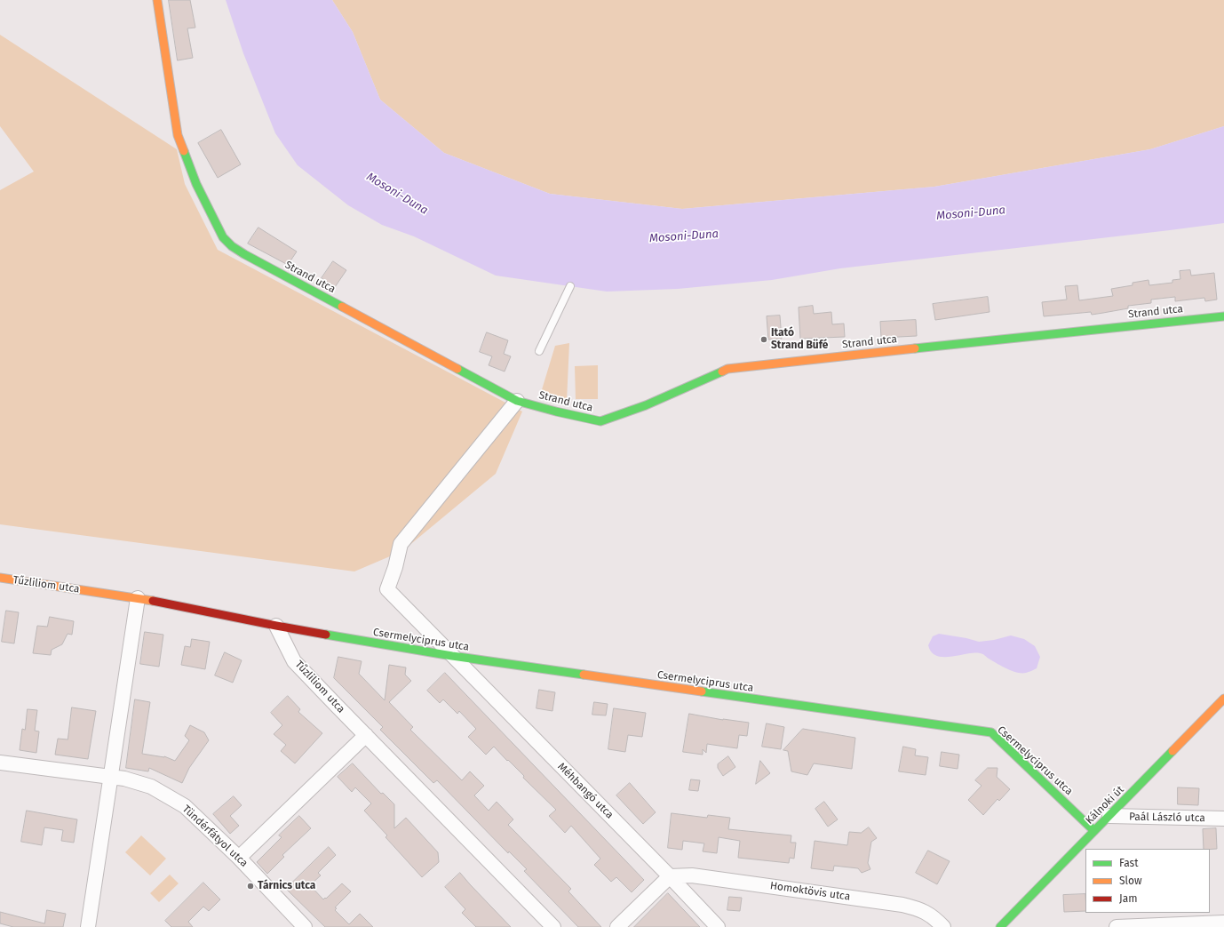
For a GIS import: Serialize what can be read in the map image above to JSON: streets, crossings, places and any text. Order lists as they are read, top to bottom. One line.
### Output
{"streets":{"street":["Strand utca","Tűzliliom utca","Csermelyciprus utca","Méhbangó utca","Kálnoki út","Paál László utca","Tündérfátyol utca","Homoktövis utca"]},"crossings":[["Strand utca","Méhbangó utca"],["Tűzliliom utca","Csermelyciprus utca"],["Csermelyciprus utca","Méhbangó utca"],["Csermelyciprus utca","Kálnoki út"],["Méhbangó utca","Homoktövis utca"],["Kálnoki út","Paál László utca"]],"water":["Mosoni-Duna"],"places":["Itató Strand Büfé","Tárnics utca"],"legend":["Fast","Slow","Jam"]}
